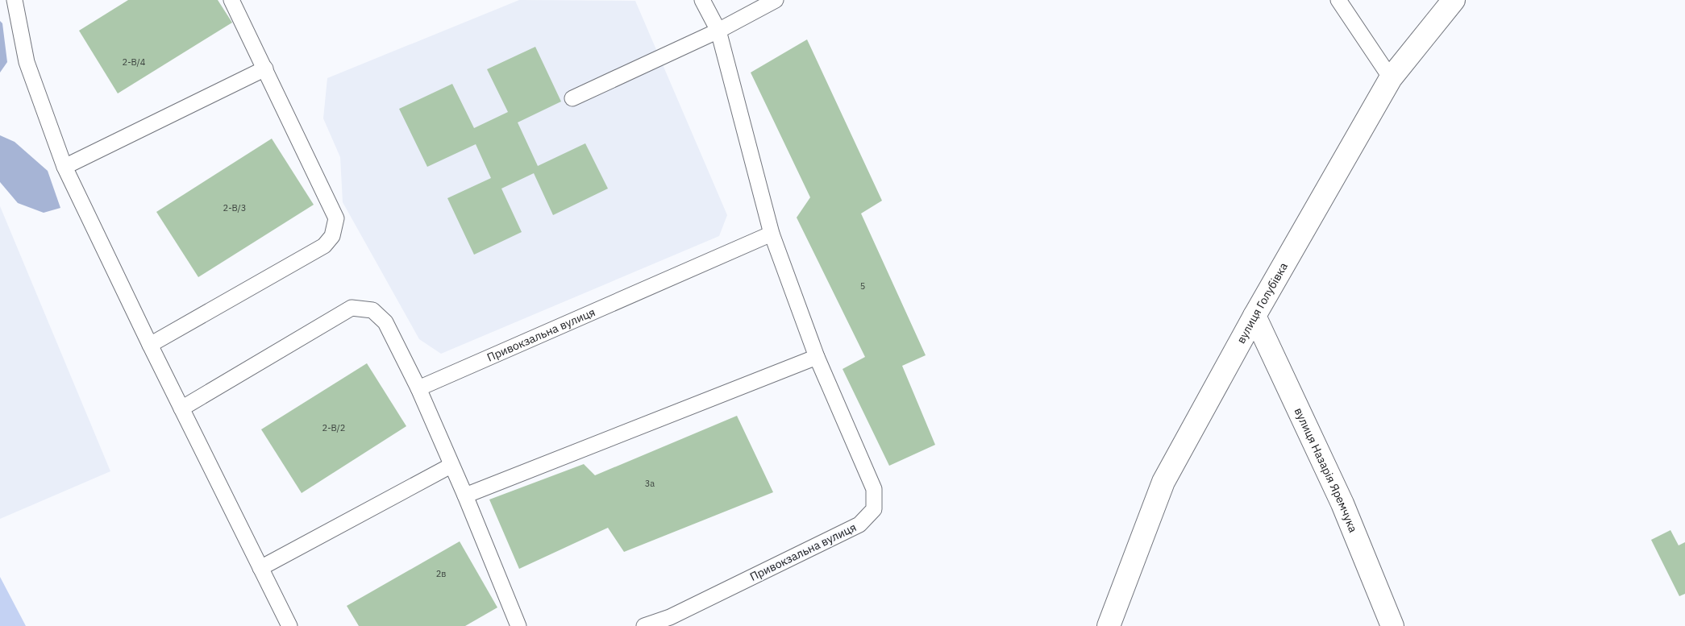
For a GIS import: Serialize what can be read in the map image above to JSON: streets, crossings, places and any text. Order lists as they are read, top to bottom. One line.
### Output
{"streets":{"street":["вулиця Голубівка","вулиця Назарія Яремчука"],"lane":["Привокзальна вулиця"]},"crossings":[["вулиця Голубівка","вулиця Назарія Яремчука"]],"house_numbers":["2-В/4","2-В/3","5","2-В/2","3а","2в"]}
